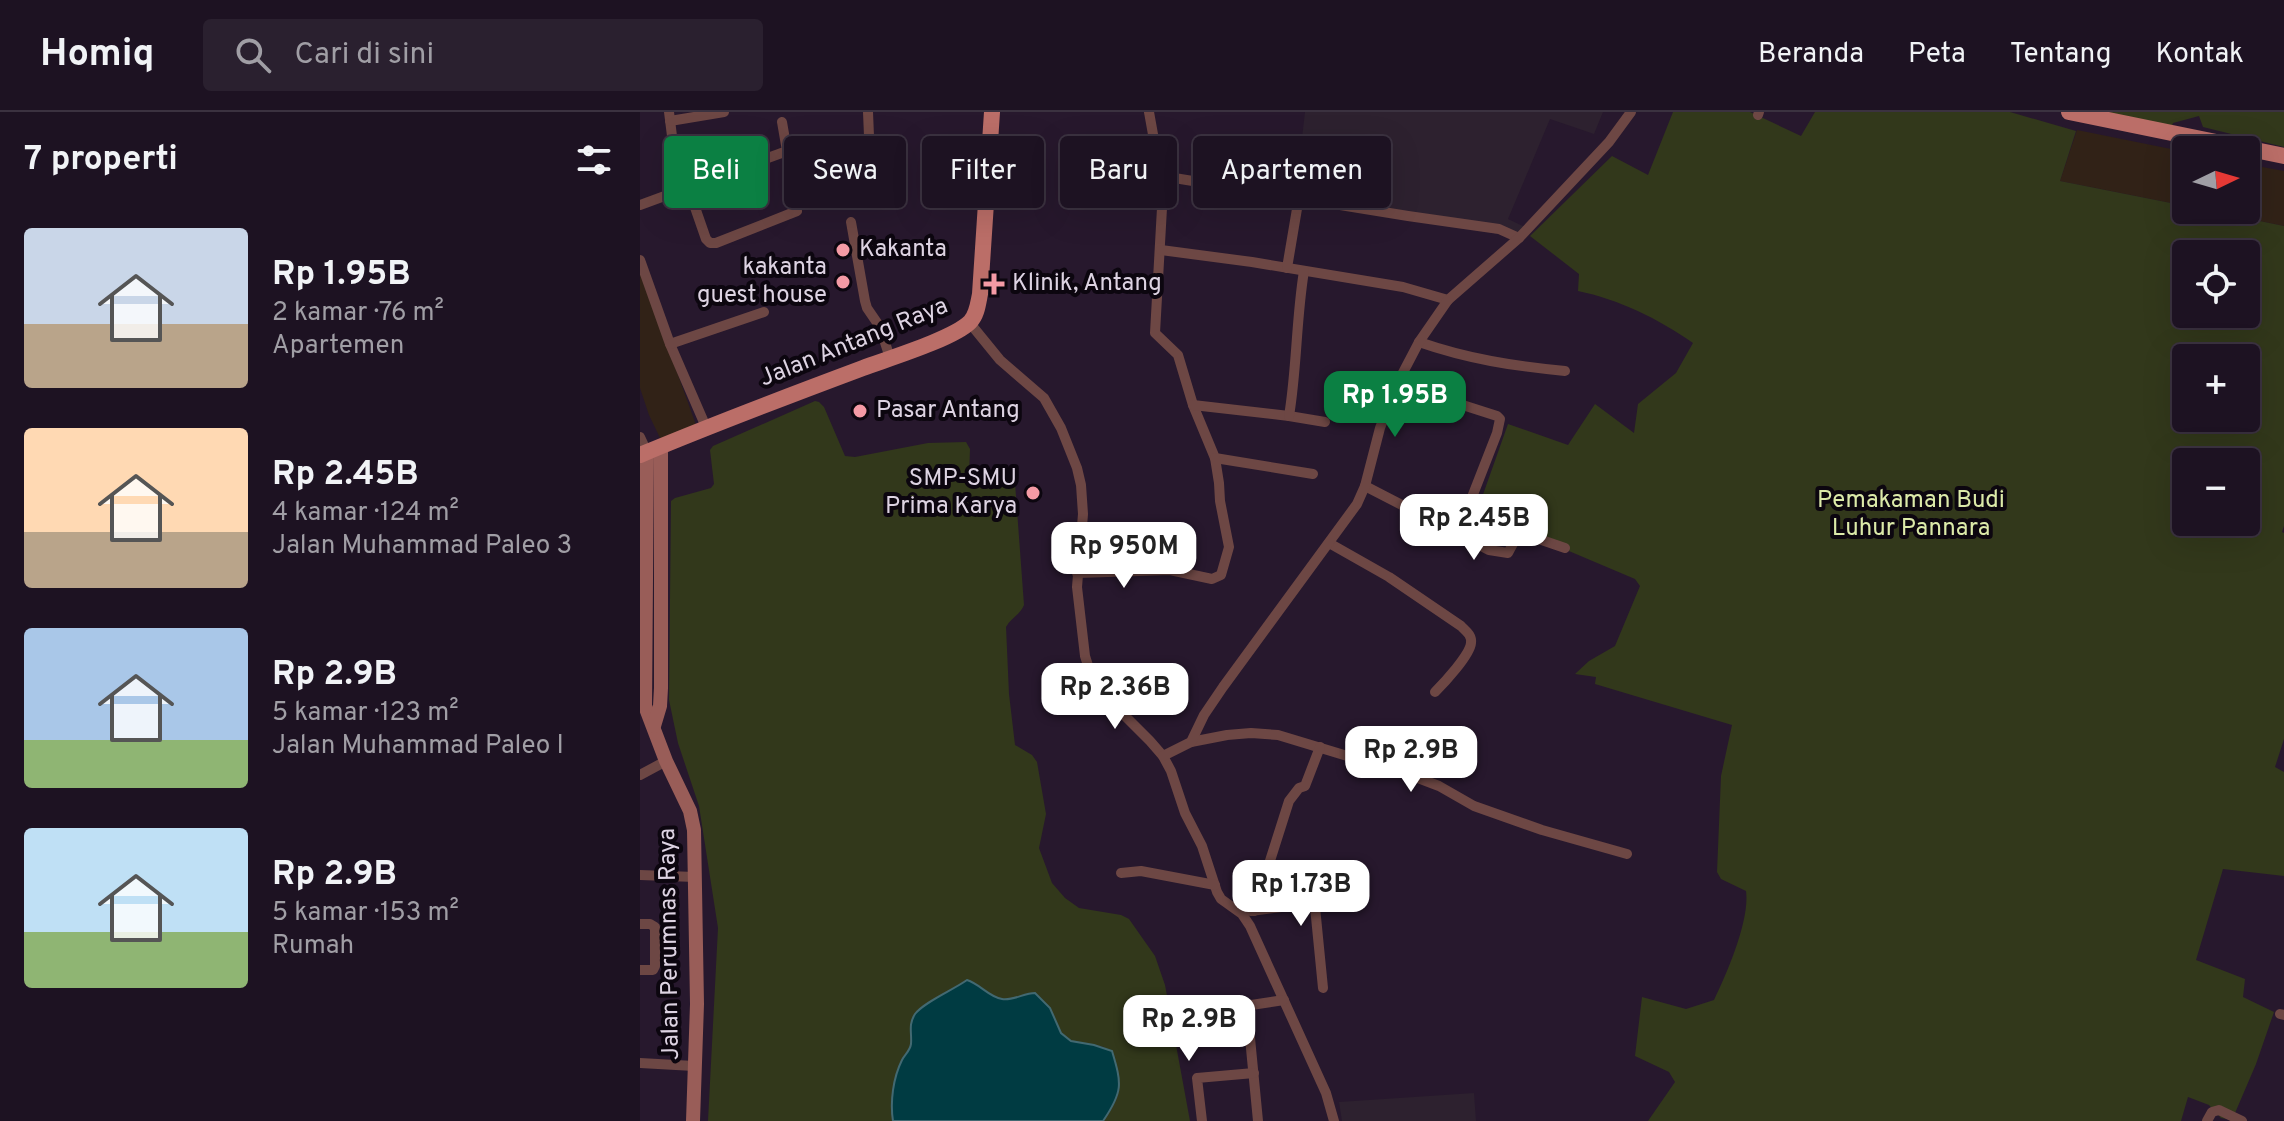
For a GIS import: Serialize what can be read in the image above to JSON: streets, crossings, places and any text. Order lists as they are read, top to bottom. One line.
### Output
{"streets":{"main road":["Jalan Antang Raya"],"street":["Jalan Perumnas Raya"]},"crossings":[["Jalan Antang Raya","Jalan Perumnas Raya"]],"parks":["Pemakaman Budi Luhur Pannara"],"places":{"other":["Kakanta","kakanta guest house","Pasar Antang","SMP-SMU Prima Karya"],"health":["Klinik, Antang"]},"north":"right","page":{"header":"Homiq","search":"Cari di sini","nav":["Beranda","Peta","Tentang","Kontak"],"heading":"7 properti","map_buttons":["+","−"],"chip":["Beli","Sewa","Filter","Baru","Apartemen"],"list":[{"name":"Rp 1.95B","note":"2 kamar · 76 m² · Apartemen"},{"name":"Rp 2.45B","note":"4 kamar · 124 m² · Jalan Muhammad Paleo 3"},{"name":"Rp 2.9B","note":"5 kamar · 123 m² · Jalan Muhammad Paleo I"},{"name":"Rp 2.9B","note":"5 kamar · 153 m² · Rumah"}],"price":["Rp 1.95B","Rp 2.45B","Rp 950M","Rp 2.36B","Rp 2.9B","Rp 1.73B","Rp 2.9B"]}}
